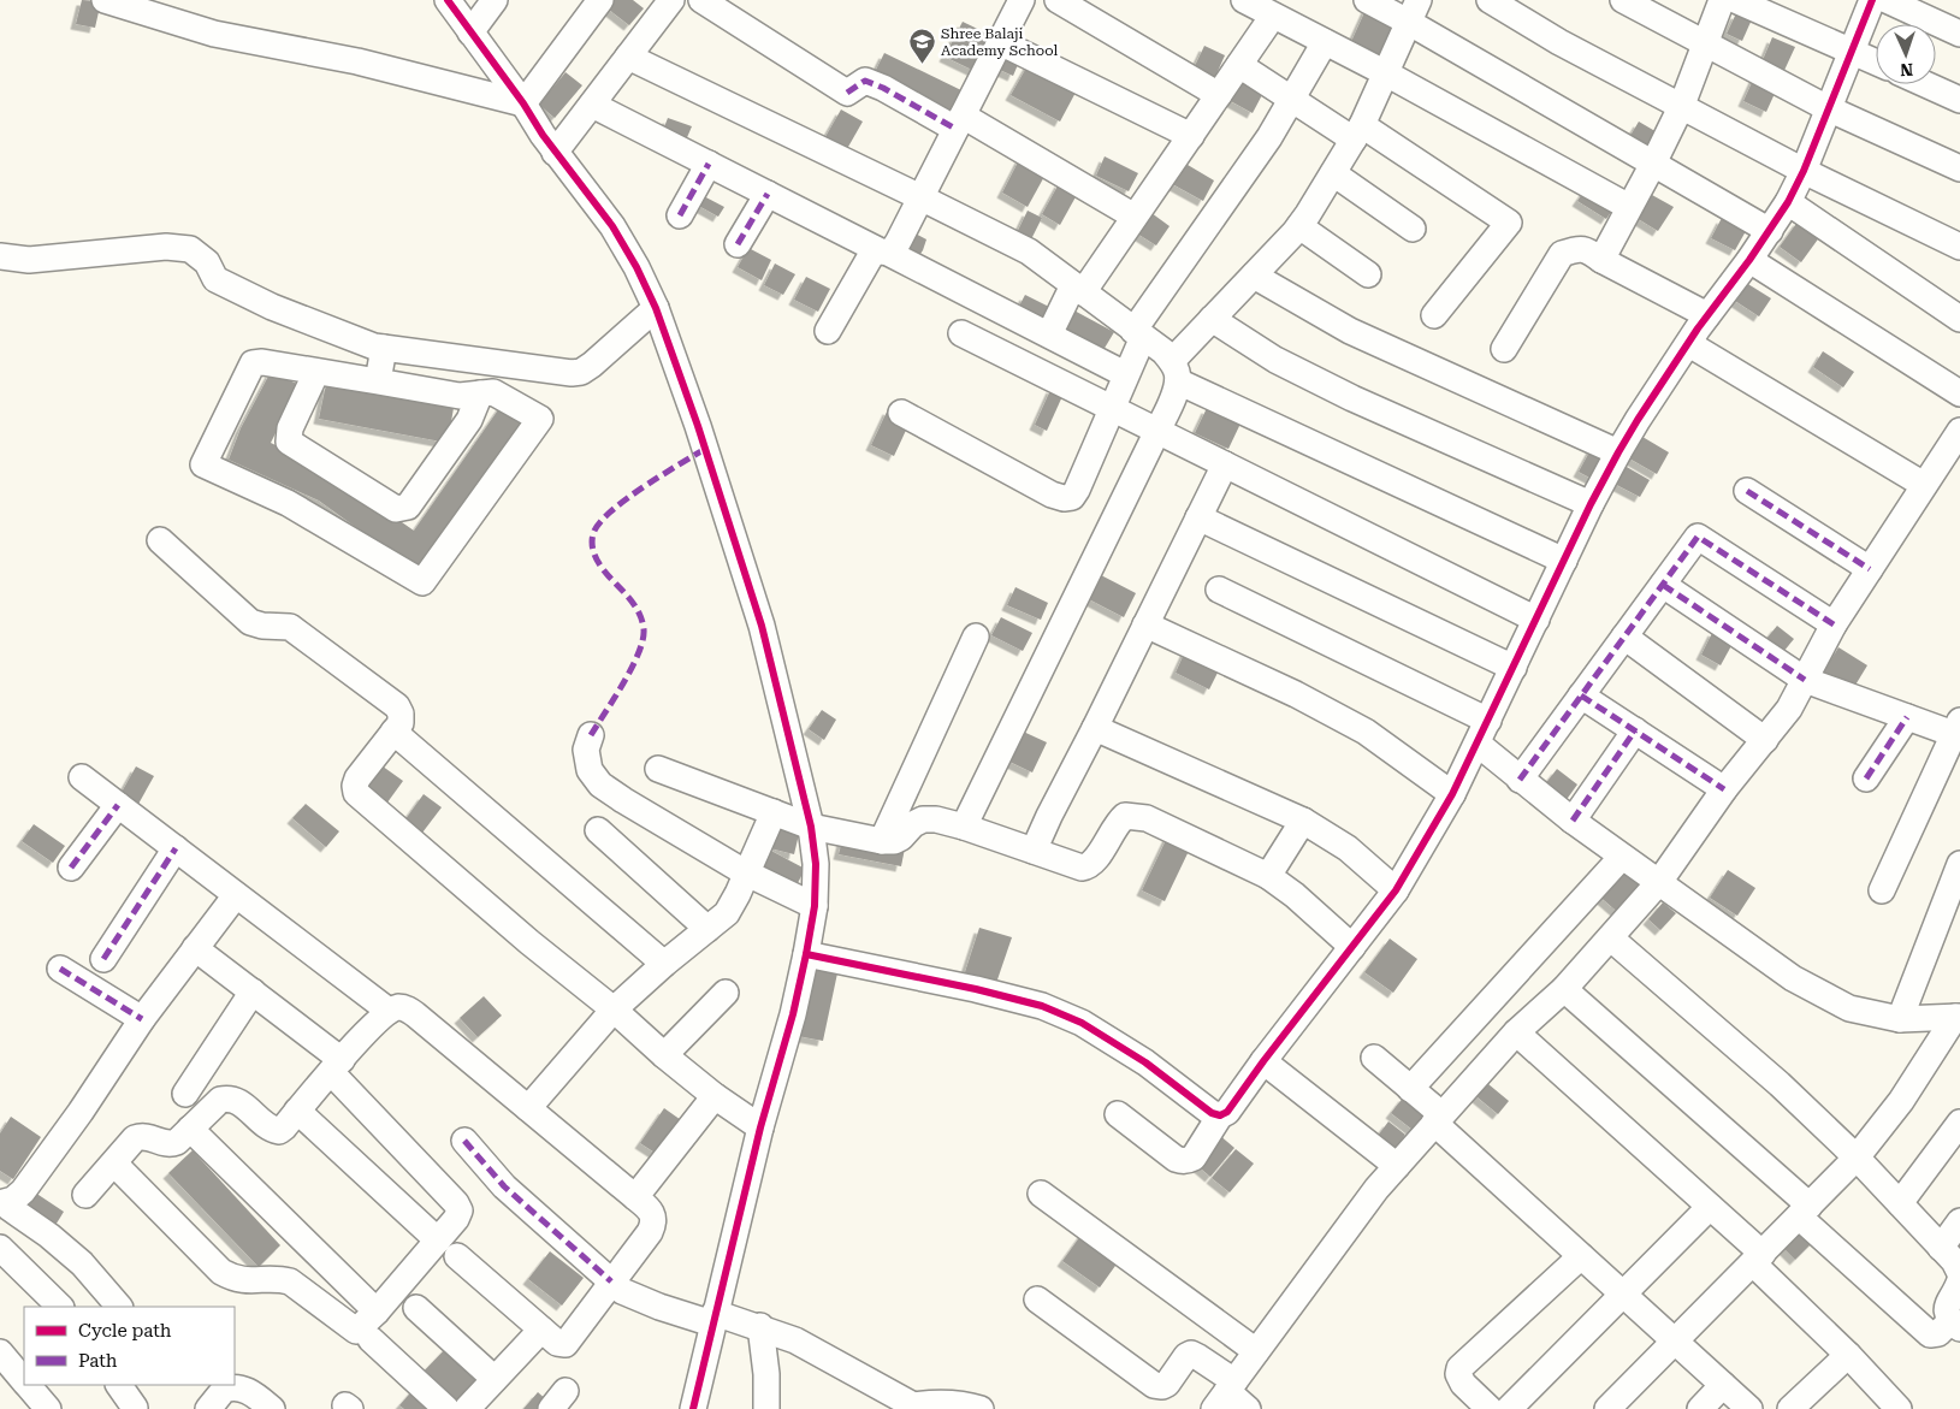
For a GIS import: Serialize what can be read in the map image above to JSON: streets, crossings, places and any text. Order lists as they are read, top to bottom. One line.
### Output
{"places":{"school or university":["Shree Balaji Academy School"]},"legend":["Cycle path","Path"],"north":"bottom"}
